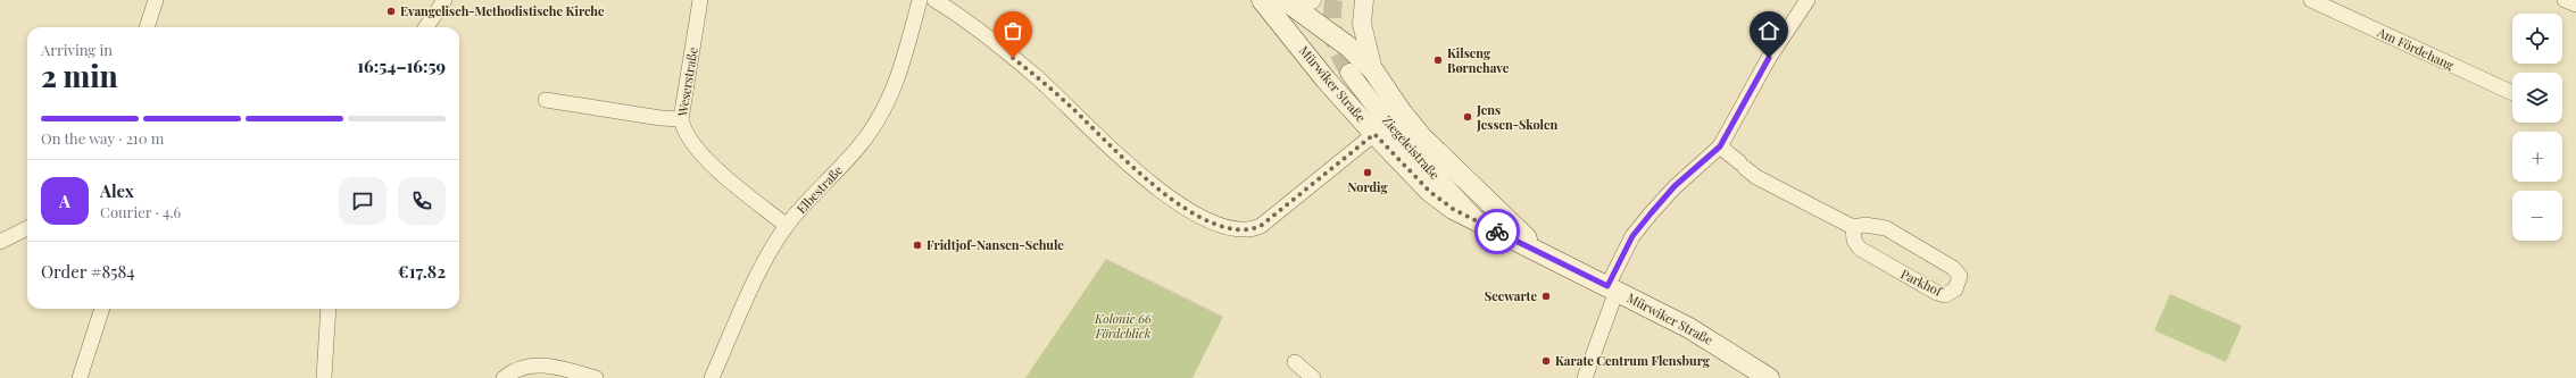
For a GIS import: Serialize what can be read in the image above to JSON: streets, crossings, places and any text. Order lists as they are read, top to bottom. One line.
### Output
{"streets":{"main road":["Mürwiker Straße"],"street":["Am Fördehang","Weserstraße","Ziegeleistraße","Elbestraße","Parkhof"]},"crossings":[["Weserstraße","Elbestraße"],["Mürwiker Straße","Ziegeleistraße"]],"parks":["Kolonie 66 Fördeblick"],"places":["Evangelisch-Methodistische Kirche","Kilseng Børnehave","Jens Jessen-Skolen","Nordig","Fridtjof-Nansen-Schule","Seewarte","Karate Centrum Flensburg"],"page":{"map_buttons":["+","−"],"heading":["2 min","Arriving in","16:54–16:59"],"panel":["Alex","Courier · 4.6","Order #8584","€17.82"],"bar":"On the way · 210 m","round":"A"}}
